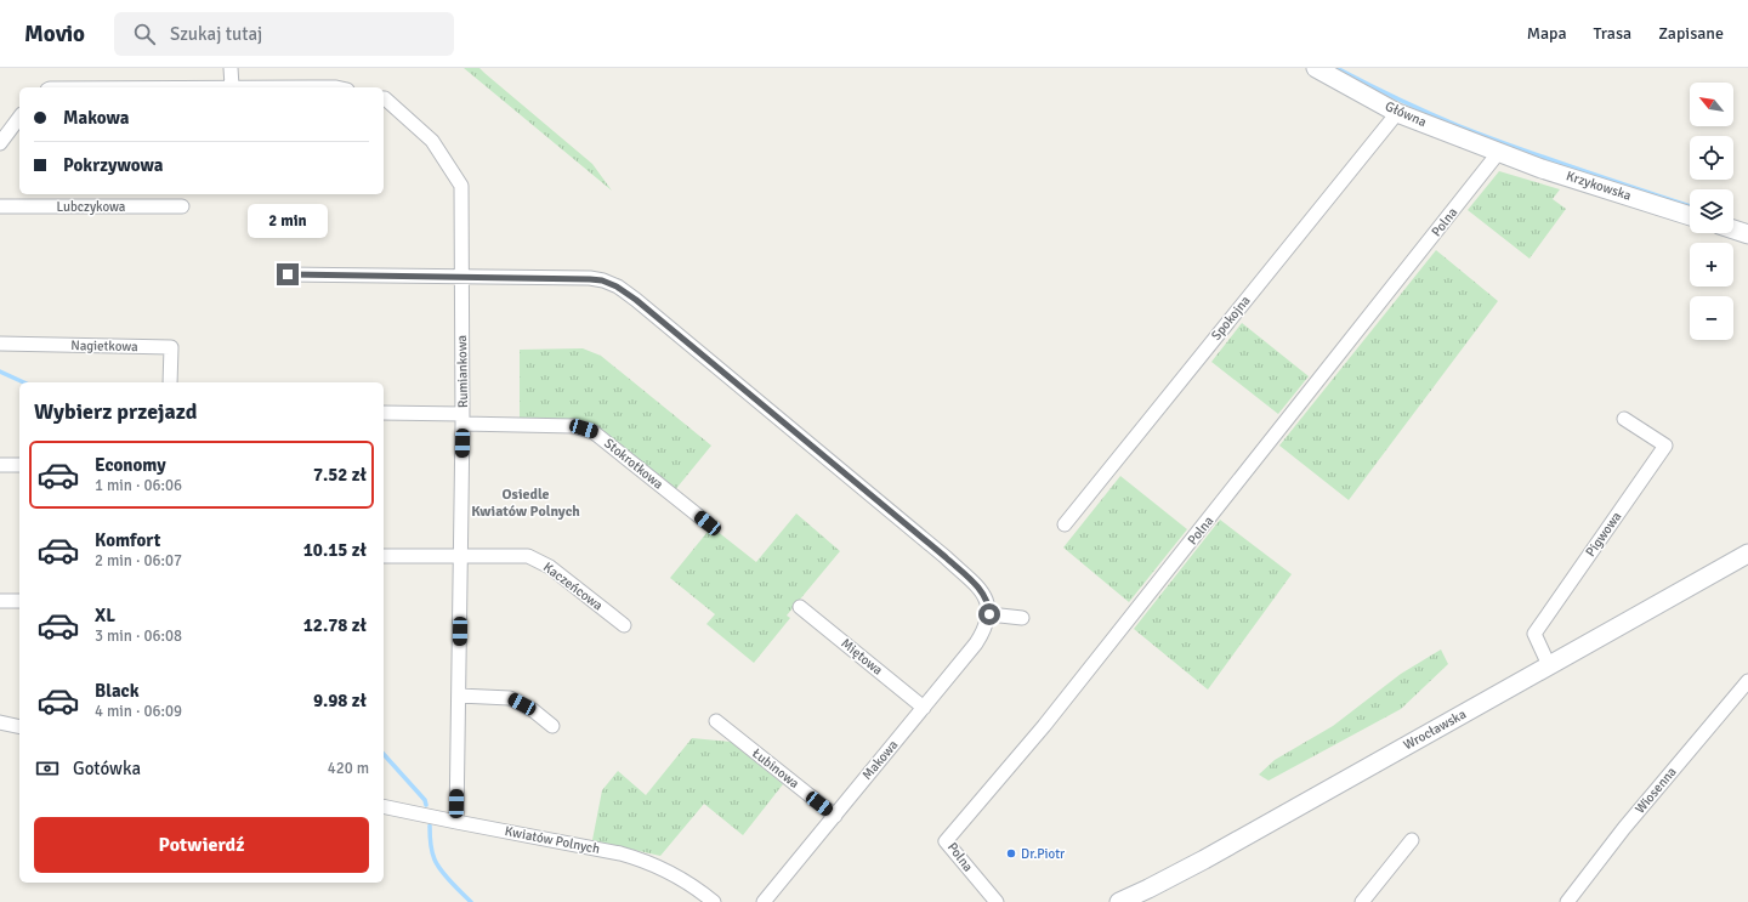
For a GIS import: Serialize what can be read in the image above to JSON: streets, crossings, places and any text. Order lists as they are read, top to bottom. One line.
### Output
{"streets":{"street":["Główna","Krzykowska","Lubczykowa","Polna","Spokojna","Nagietkowa","Rumiankowa","Stokrotkowa","Pigwowa","Kaczeńcowa","Miętowa","Wrocławska","Makowa","Łubinowa","Wiosenna","Kwiatów Polnych"]},"crossings":[["Główna","Krzykowska"],["Główna","Polna"],["Główna","Spokojna"],["Krzykowska","Polna"],["Rumiankowa","Stokrotkowa"],["Rumiankowa","Kaczeńcowa"],["Rumiankowa","Kwiatów Polnych"],["Pigwowa","Wrocławska"],["Miętowa","Makowa"],["Makowa","Łubinowa"]],"districts":["Osiedle Kwiatów Polnych"],"places":["Dr.Piotr"],"north":"top left","page":{"header":"Movio","search":"Szukaj tutaj","nav":["Mapa","Trasa","Zapisane"],"map_buttons":["+","−"],"banner":["Makowa","Pokrzywowa"],"bubble":"2 min","heading":"Wybierz przejazd","list":[{"name":"Economy","note":"1 min · 06:06","value":"7.52 zł"},{"name":"Komfort","note":"2 min · 06:07","value":"10.15 zł"},{"name":"XL","note":"3 min · 06:08","value":"12.78 zł"},{"name":"Black","note":"4 min · 06:09","value":"9.98 zł"}],"pay":["Gotówka","420 m"],"buttons":"Potwierdź"}}
